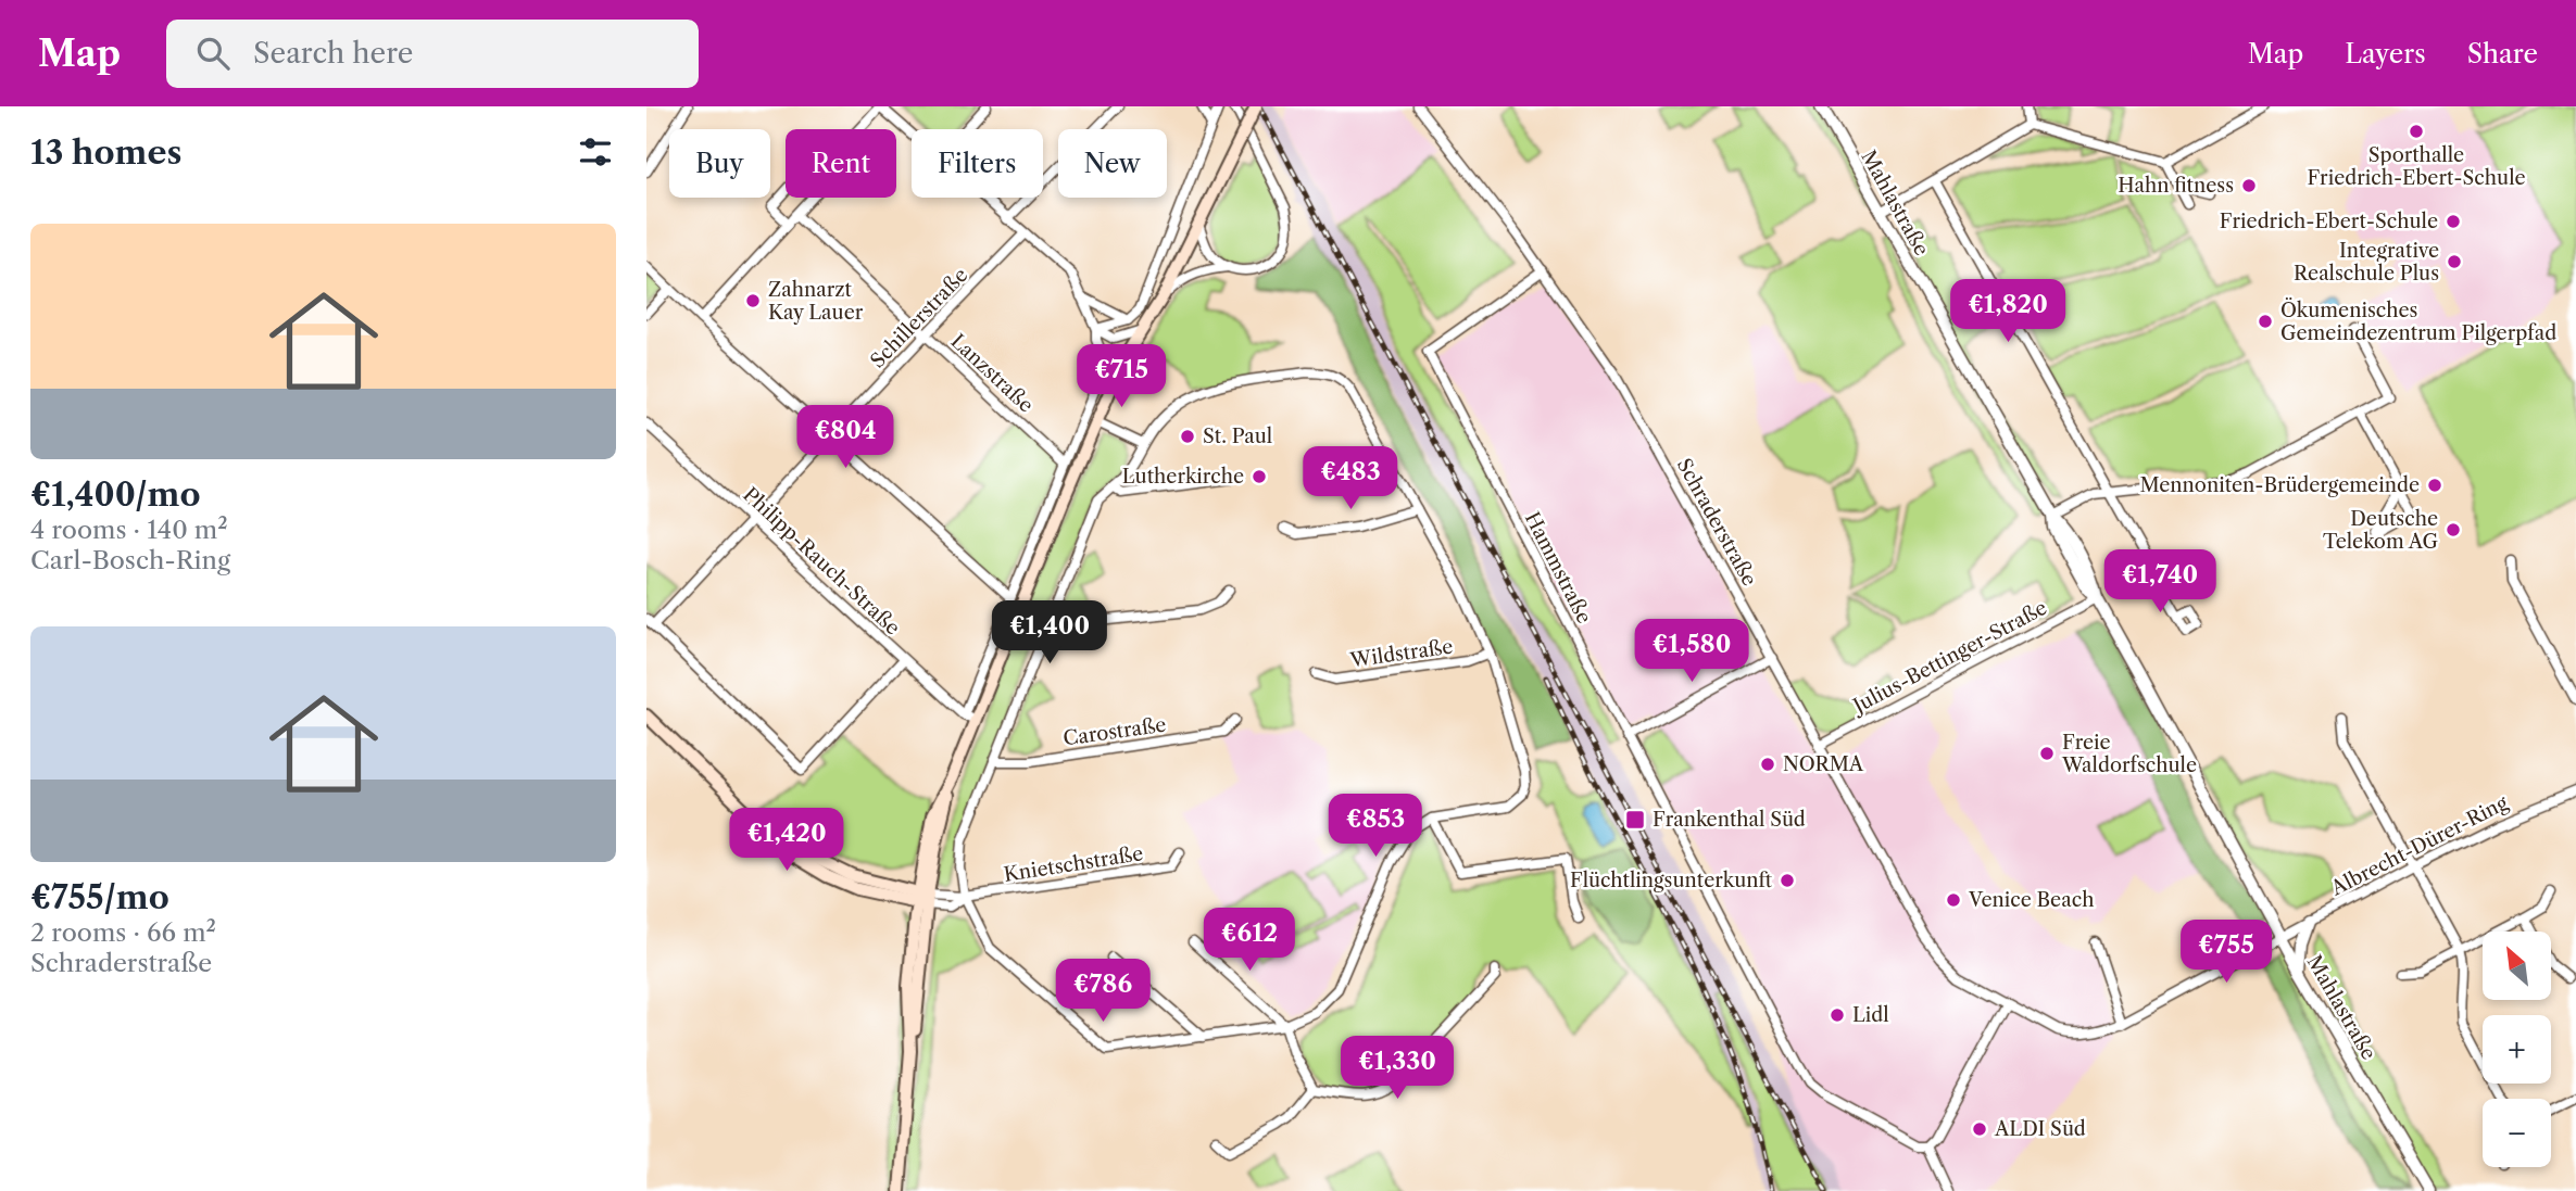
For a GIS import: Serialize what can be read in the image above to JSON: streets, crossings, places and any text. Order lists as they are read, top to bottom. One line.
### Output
{"streets":{"street":["Mahlastraße","Schillerstraße","Lanzstraße","Schraderstraße","Philipp-Rauch-Straße","Hammstraße","Wildstraße","Julius-Bettinger-Straße","Carostraße","Albrecht-Dürer-Ring","Knietschstraße"]},"crossings":[["Mahlastraße","Schraderstraße"],["Mahlastraße","Julius-Bettinger-Straße"],["Mahlastraße","Albrecht-Dürer-Ring"],["Schillerstraße","Lanzstraße"],["Schillerstraße","Philipp-Rauch-Straße"],["Schraderstraße","Hammstraße"],["Schraderstraße","Julius-Bettinger-Straße"],["Schraderstraße","Albrecht-Dürer-Ring"]],"places":{"other":["Sporthalle Friedrich-Ebert-Schule","Hahn fitness","Friedrich-Ebert-Schule","Integrative Realschule Plus","Zahnarzt Kay Lauer","Ökumenisches Gemeindezentrum Pilgerpfad","St. Paul","Lutherkirche","Mennoniten-Brüdergemeinde","Deutsche Telekom AG","Freie Waldorfschule","NORMA","Flüchtlingsunterkunft","Venice Beach","Lidl","ALDI Süd"],"transit":["Frankenthal Süd"]},"north":"top left","page":{"header":"Map","search":"Search here","nav":["Map","Layers","Share"],"heading":"13 homes","chip":["Buy","Rent","Filters","New"],"list":[{"name":"€1,400/mo","note":"4 rooms · 140 m² · Carl-Bosch-Ring"},{"name":"€755/mo","note":"2 rooms · 66 m² · Schraderstraße"}],"price":["€1,820","€715","€804","€483","€1,740","€1,400","€1,580","€853","€1,420","€612","€755","€786","€1,330"],"map_buttons":["+","−"]}}
